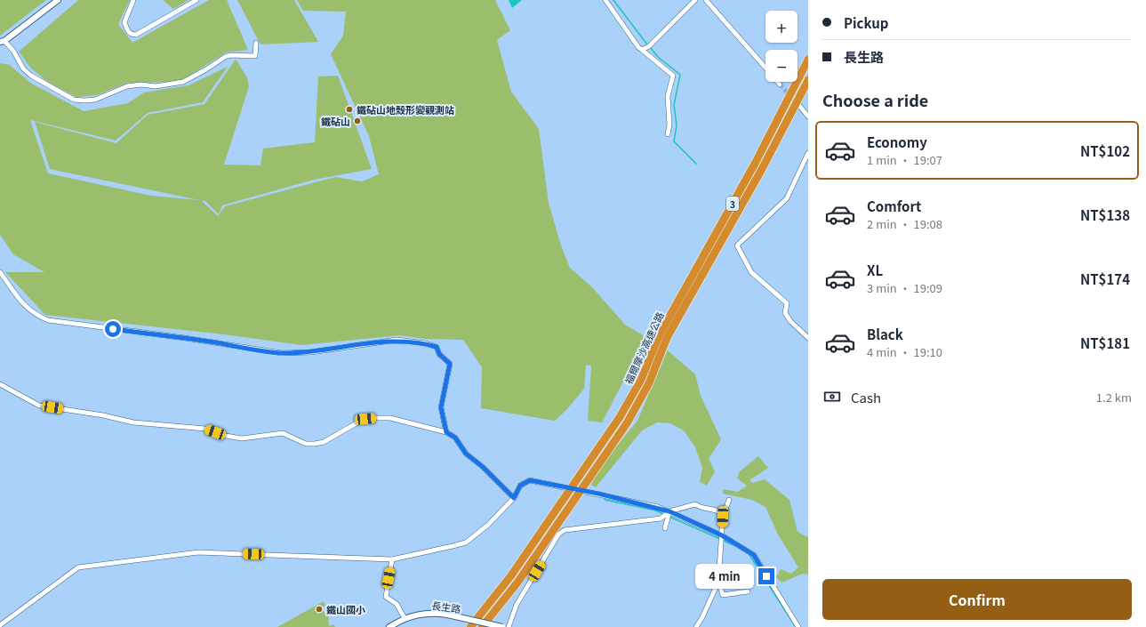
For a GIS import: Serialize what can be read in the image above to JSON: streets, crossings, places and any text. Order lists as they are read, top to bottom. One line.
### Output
{"streets":{"highway":["3","福爾摩沙高速公路"],"street":["長生路"]},"places":["鐵砧山地殼形變觀測站","鐵砧山","鐵山國小"],"page":{"banner":["Pickup","長生路"],"map_buttons":["+","−"],"heading":"Choose a ride","list":[{"name":"Economy","note":"1 min · 19:07","value":"NT$102"},{"name":"Comfort","note":"2 min · 19:08","value":"NT$138"},{"name":"XL","note":"3 min · 19:09","value":"NT$174"},{"name":"Black","note":"4 min · 19:10","value":"NT$181"}],"pay":["Cash","1.2 km"],"bubble":"4 min","buttons":"Confirm"}}
